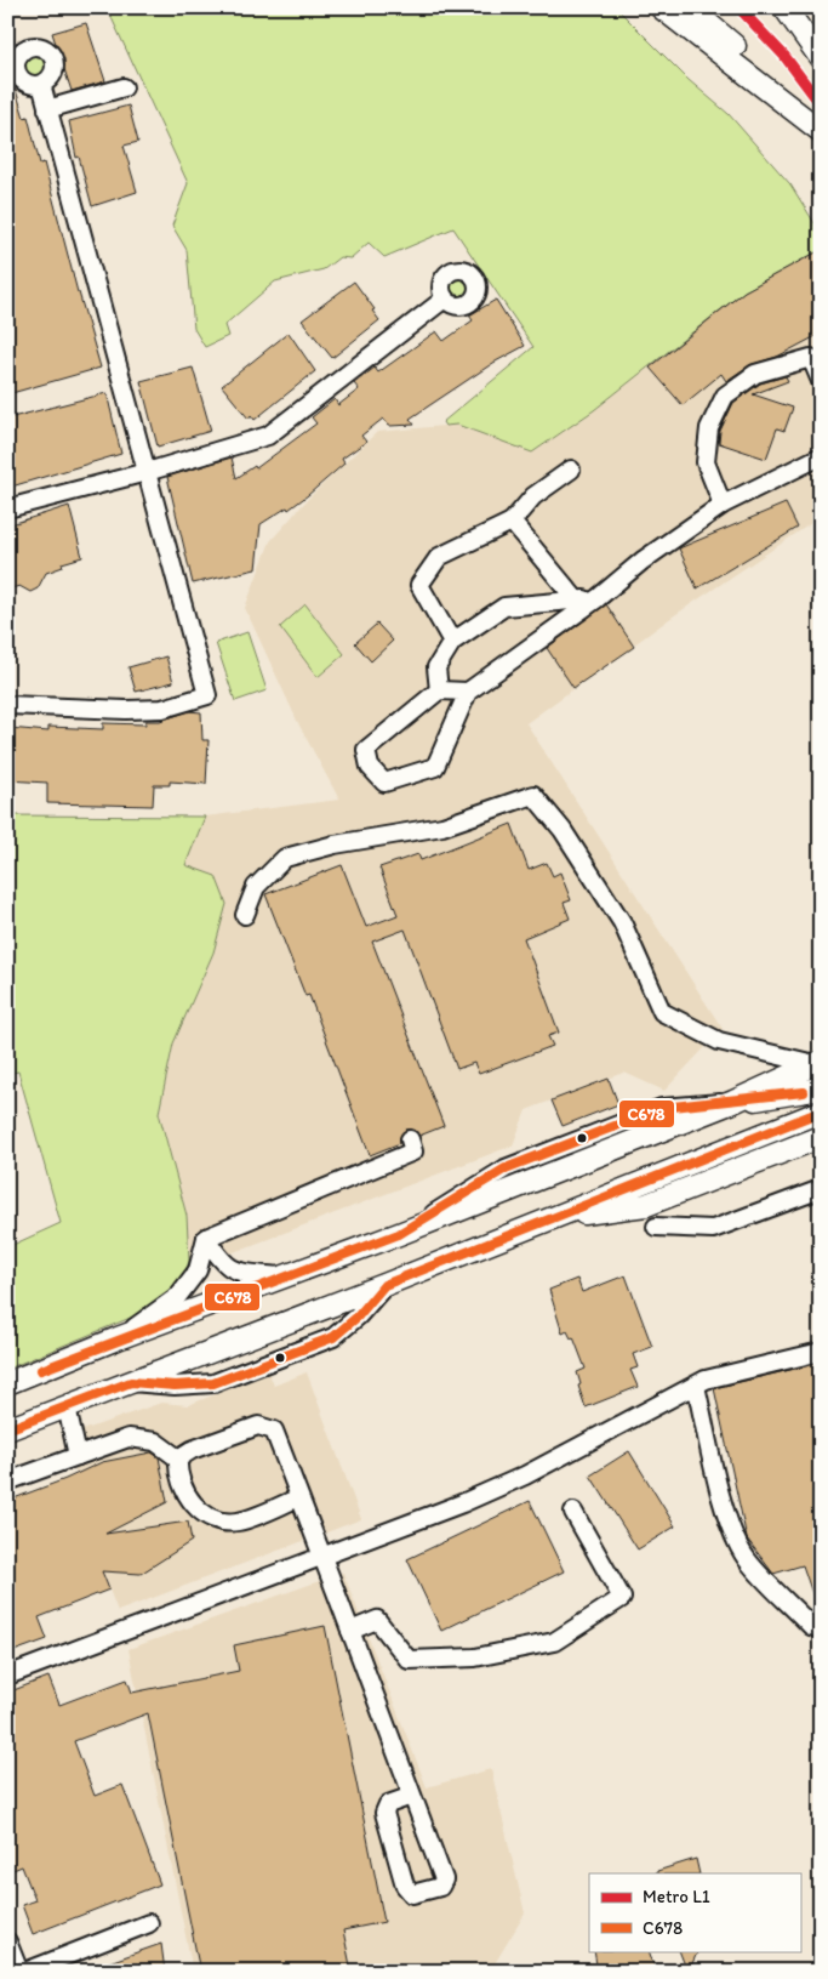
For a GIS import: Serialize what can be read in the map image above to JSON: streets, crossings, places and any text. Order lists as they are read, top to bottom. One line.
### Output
{"lines":["metro line L1","transit line C678"],"legend":["Metro L1","C678"]}
